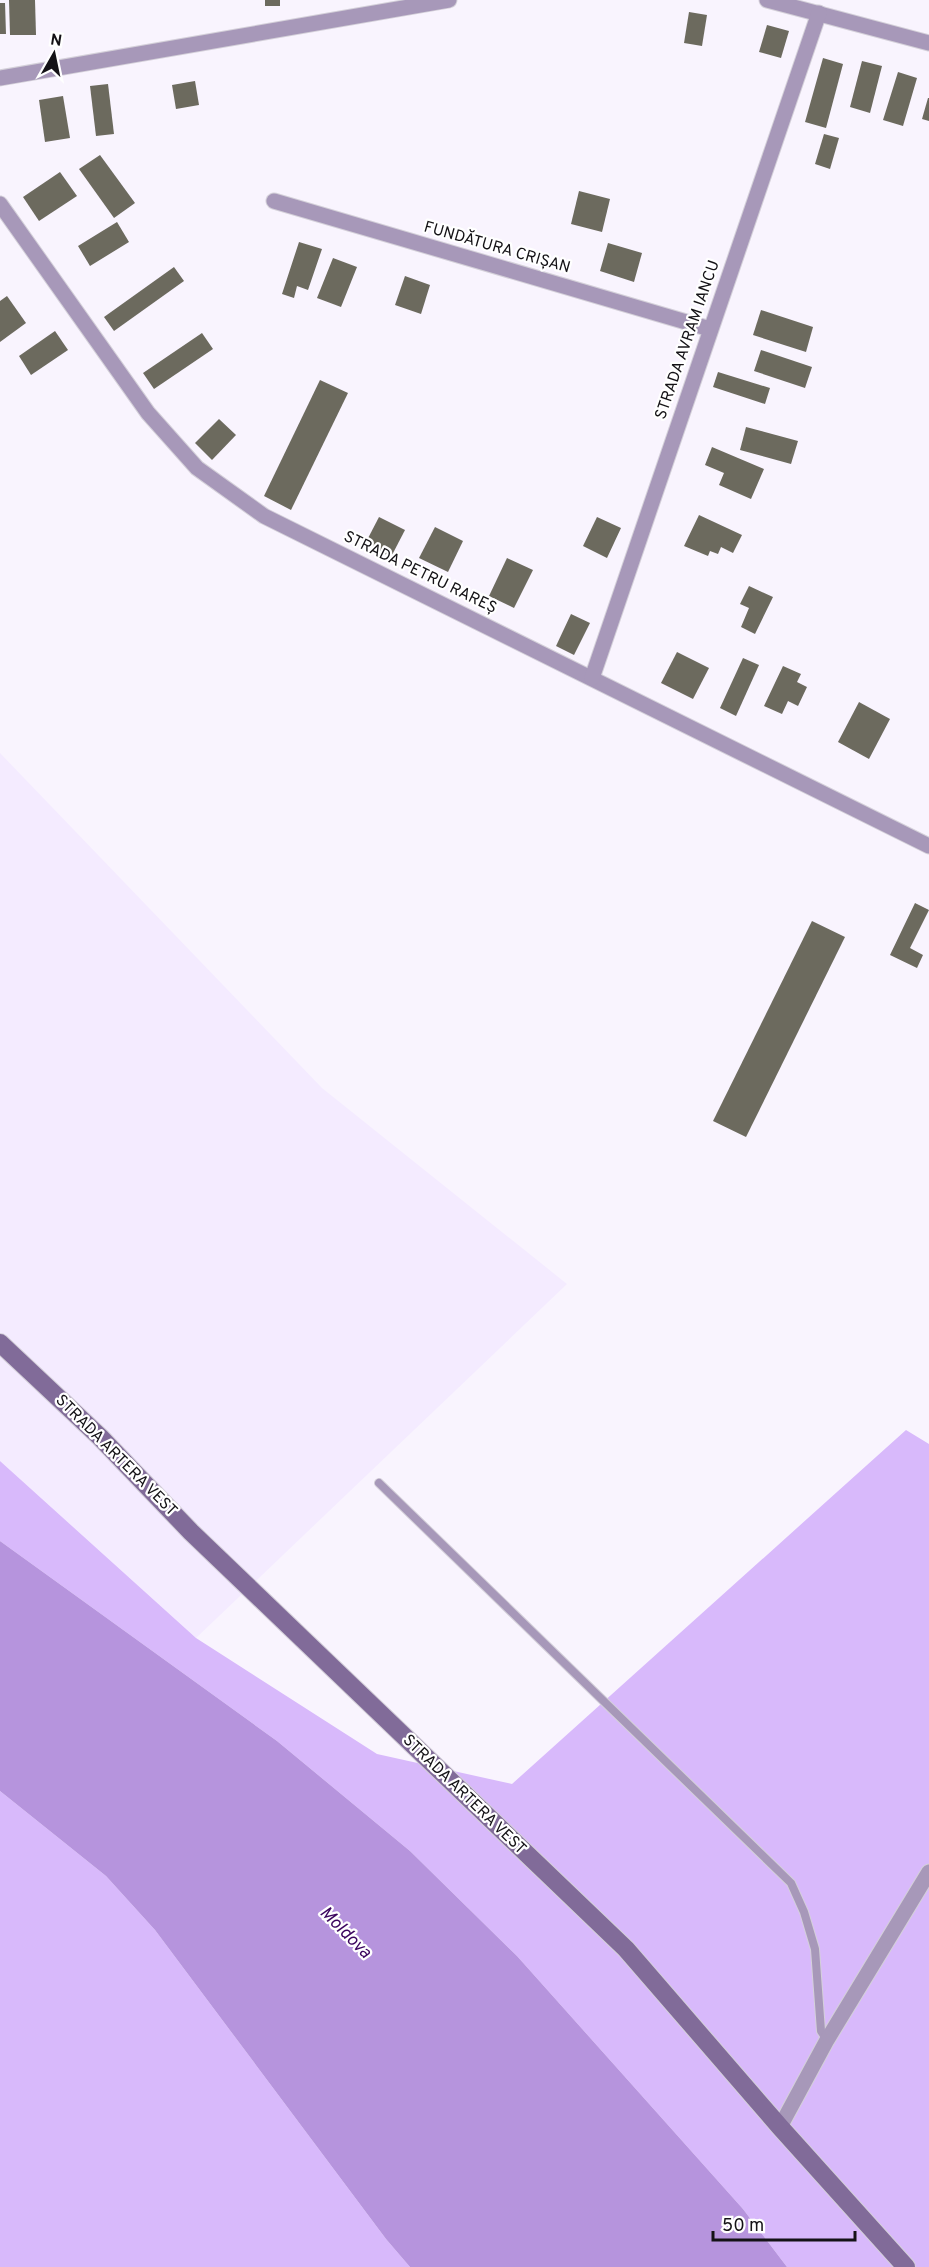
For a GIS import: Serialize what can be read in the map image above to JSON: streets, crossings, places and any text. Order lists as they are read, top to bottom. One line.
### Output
{"streets":{"main road":["STRADA ARTERA VEST"],"street":["FUNDĂTURA CRIȘAN","STRADA AVRAM IANCU","STRADA PETRU RAREȘ"]},"crossings":[["FUNDĂTURA CRIȘAN","STRADA AVRAM IANCU"],["STRADA AVRAM IANCU","STRADA PETRU RAREȘ"]],"water":["Moldova"],"scale_bar":"50 m","north":"top"}
